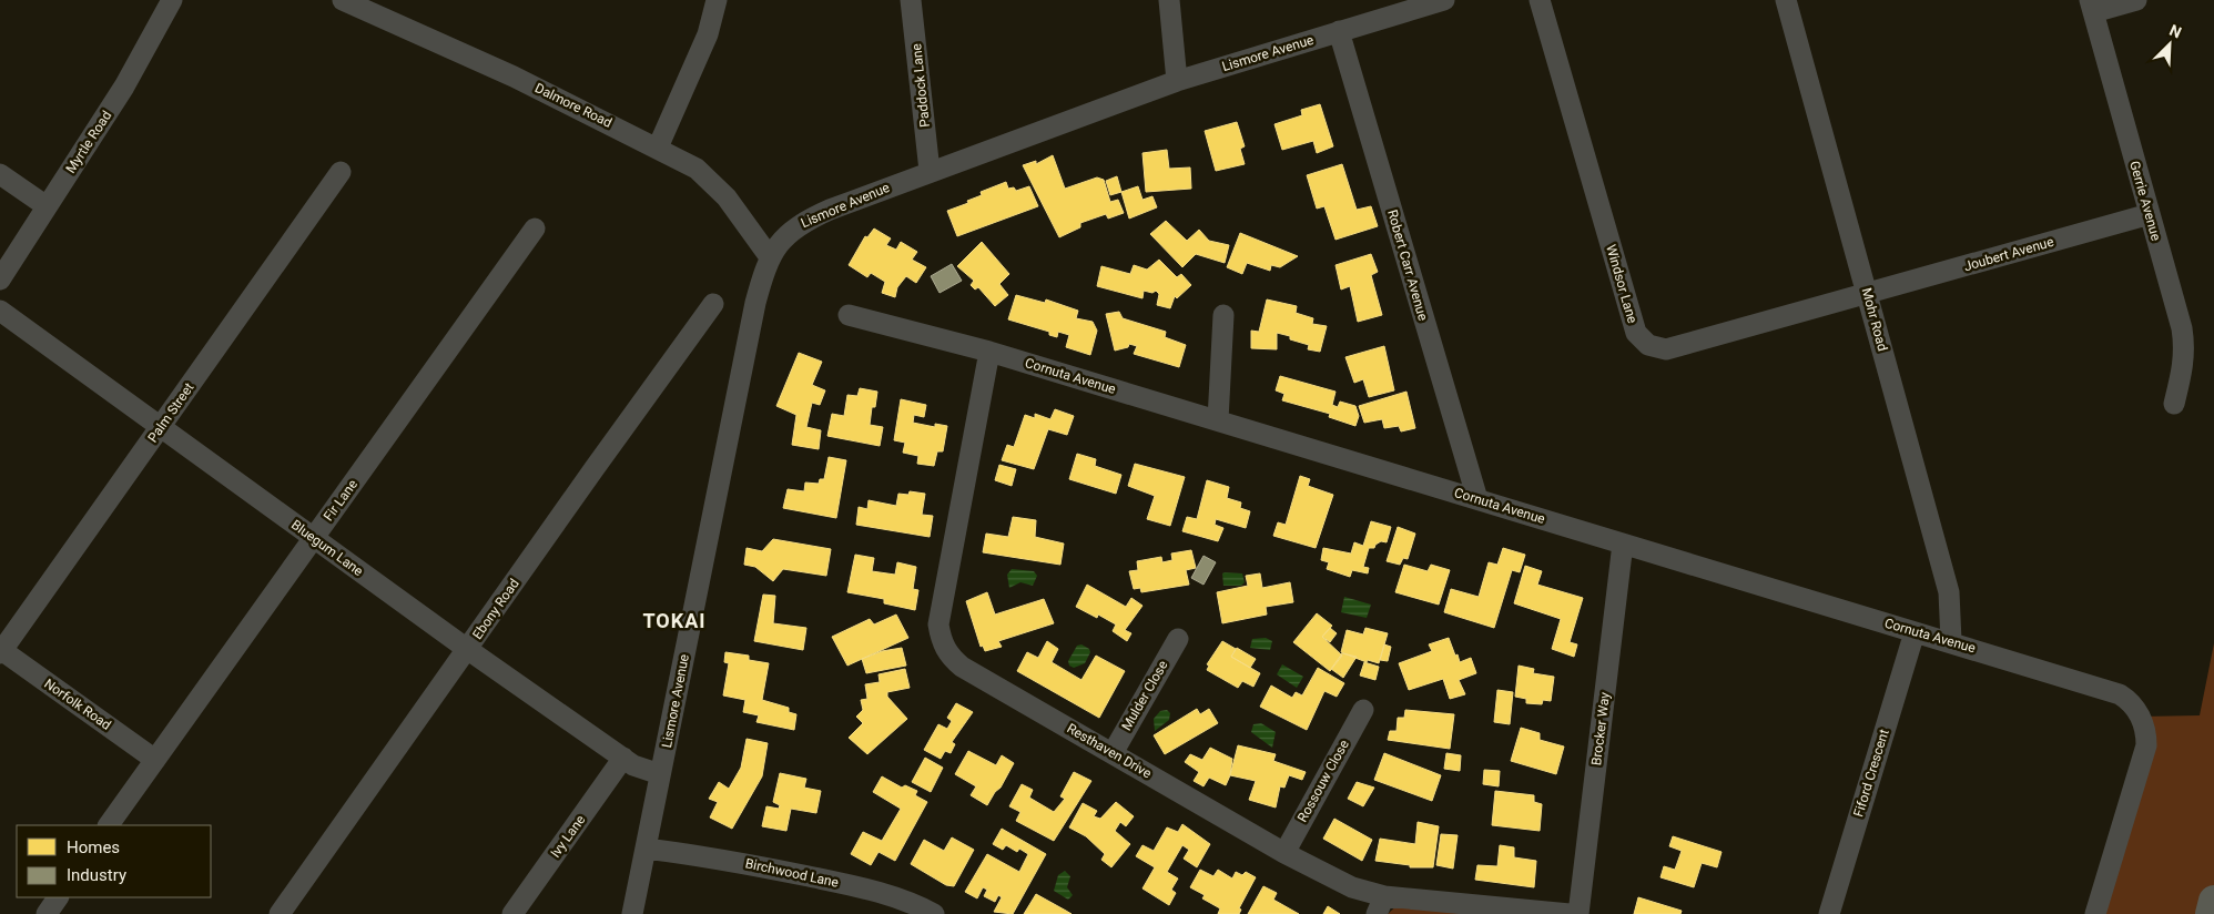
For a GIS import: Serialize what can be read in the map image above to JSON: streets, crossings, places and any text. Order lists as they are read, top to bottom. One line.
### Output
{"streets":{"street":["Lismore Avenue","Paddock Lane","Dalmore Road","Myrtle Road","Gerrie Avenue","Joubert Avenue","Robert Carr Avenue","Windsor Lane","Mohr Road","Cornuta Avenue","Palm Street","Fir Lane","Bluegum Lane","Ebony Road","Mulder Close","Norfolk Road","Brocker Way","Resthaven Drive","Fiford Crescent","Rossouw Close","Ivy Lane","Birchwood Lane"]},"crossings":[["Lismore Avenue","Paddock Lane"],["Lismore Avenue","Dalmore Road"],["Lismore Avenue","Robert Carr Avenue"],["Lismore Avenue","Bluegum Lane"],["Lismore Avenue","Birchwood Lane"],["Gerrie Avenue","Joubert Avenue"],["Joubert Avenue","Windsor Lane"],["Joubert Avenue","Mohr Road"],["Robert Carr Avenue","Cornuta Avenue"],["Windsor Lane","Mohr Road"],["Mohr Road","Cornuta Avenue"],["Cornuta Avenue","Brocker Way"],["Cornuta Avenue","Resthaven Drive"],["Cornuta Avenue","Fiford Crescent"],["Palm Street","Bluegum Lane"],["Palm Street","Norfolk Road"],["Fir Lane","Bluegum Lane"],["Fir Lane","Norfolk Road"],["Bluegum Lane","Ebony Road"],["Bluegum Lane","Ivy Lane"],["Mulder Close","Resthaven Drive"],["Resthaven Drive","Rossouw Close"]],"districts":["TOKAI"],"legend":["Homes","Industry"],"north":"top right"}
